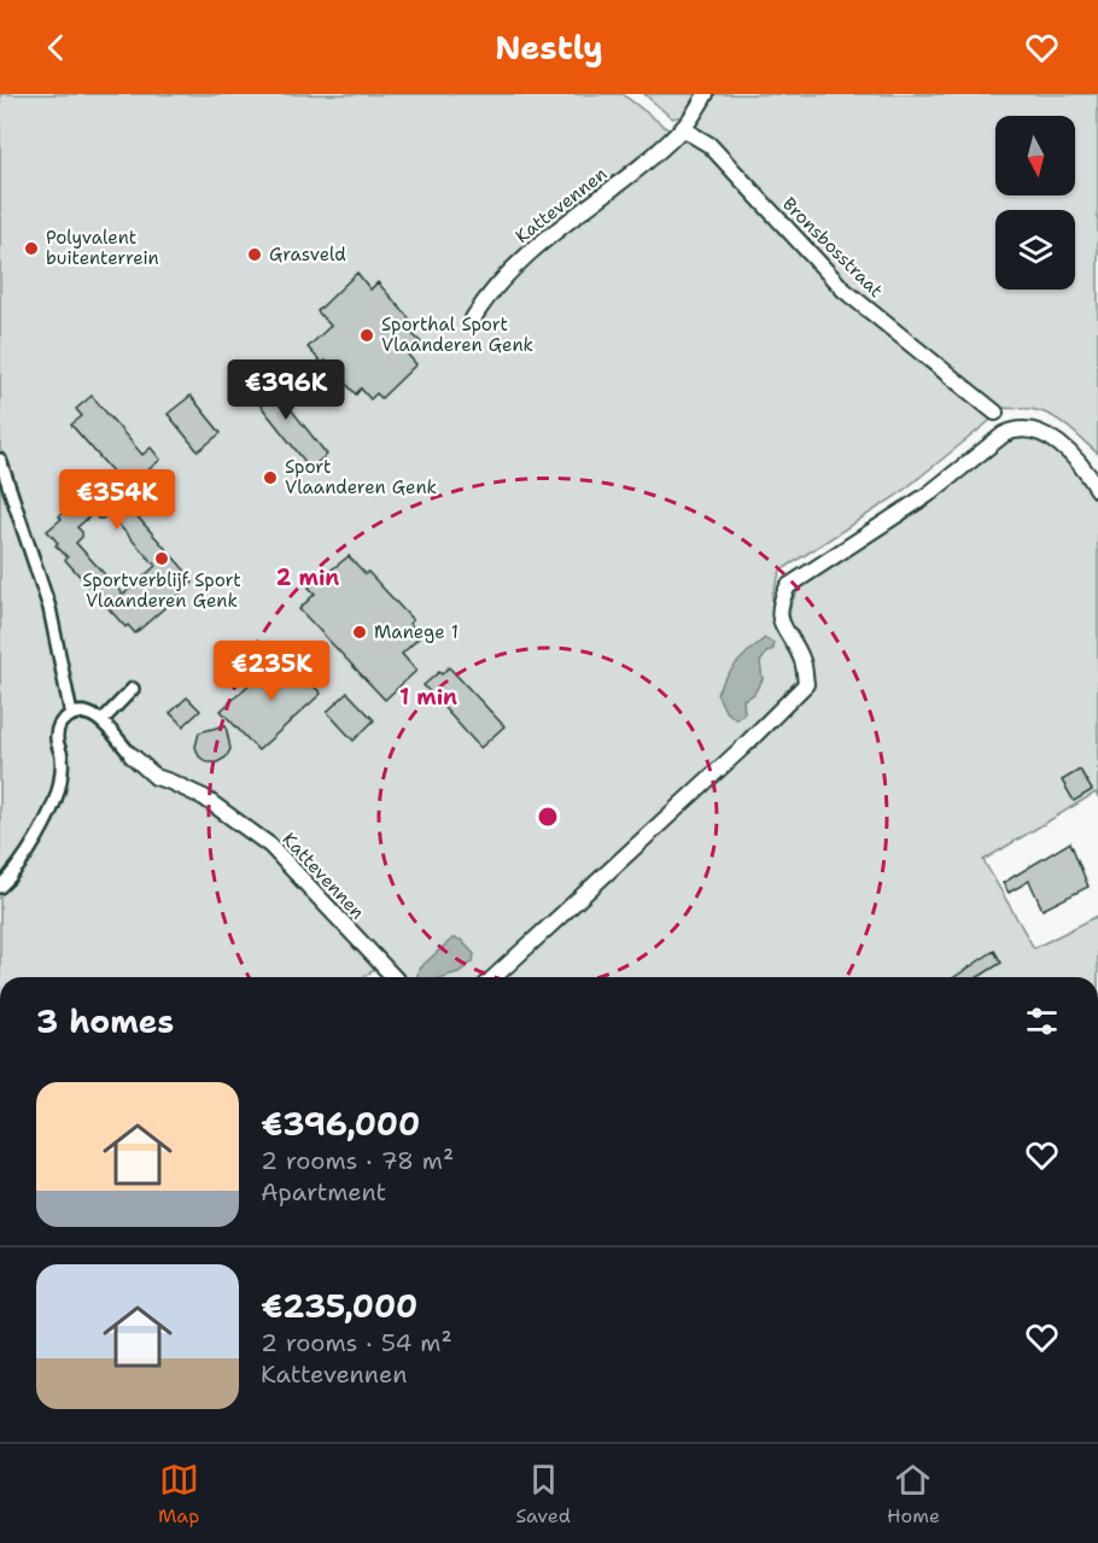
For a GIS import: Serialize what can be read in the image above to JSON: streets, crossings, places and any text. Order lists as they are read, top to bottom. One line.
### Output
{"streets":{"street":["Kattevennen","Bronsbosstraat"]},"crossings":[["Kattevennen","Bronsbosstraat"]],"places":["Polyvalent buitenterrein","Grasveld","Sporthal Sport Vlaanderen Genk","Sport Vlaanderen Genk","Sportverblijf Sport Vlaanderen Genk","Manege 1"],"north":"bottom","page":{"header":"Nestly","price":["€396K","€354K","€235K"],"heading":"3 homes","list":[{"name":"€396,000","note":"2 rooms · 78 m² · Apartment"},{"name":"€235,000","note":"2 rooms · 54 m² · Kattevennen"}],"tabs":["Map","Saved","Home"]},"rings":["2 min","1 min"]}
